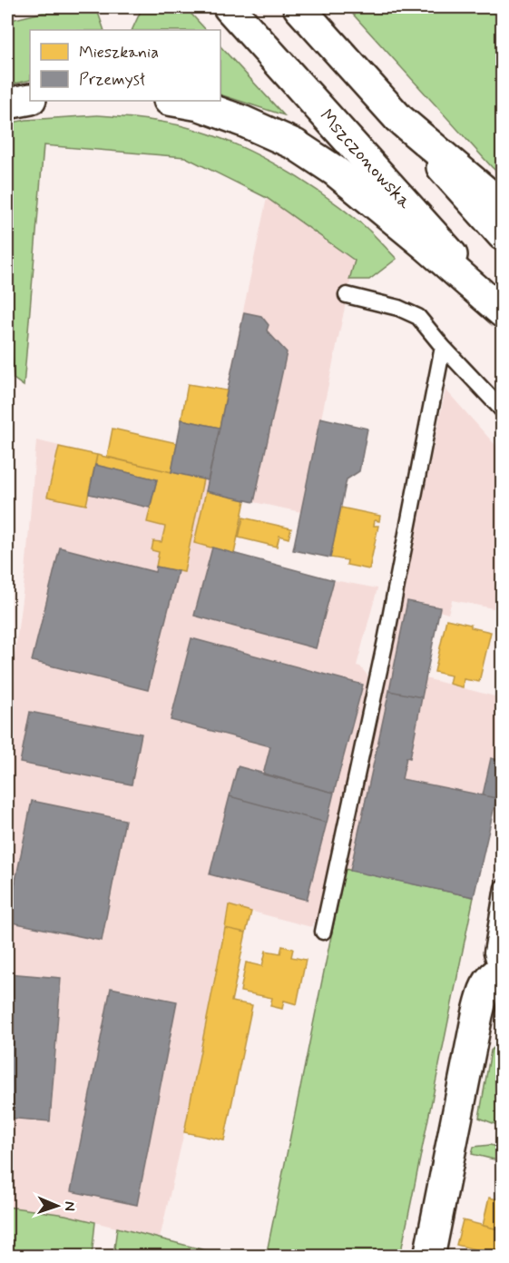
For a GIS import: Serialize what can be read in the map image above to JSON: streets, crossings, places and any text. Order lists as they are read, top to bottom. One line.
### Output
{"streets":{"main road":["Mszczonowska"]},"legend":["Mieszkania","Przemysł"],"north":"right"}
